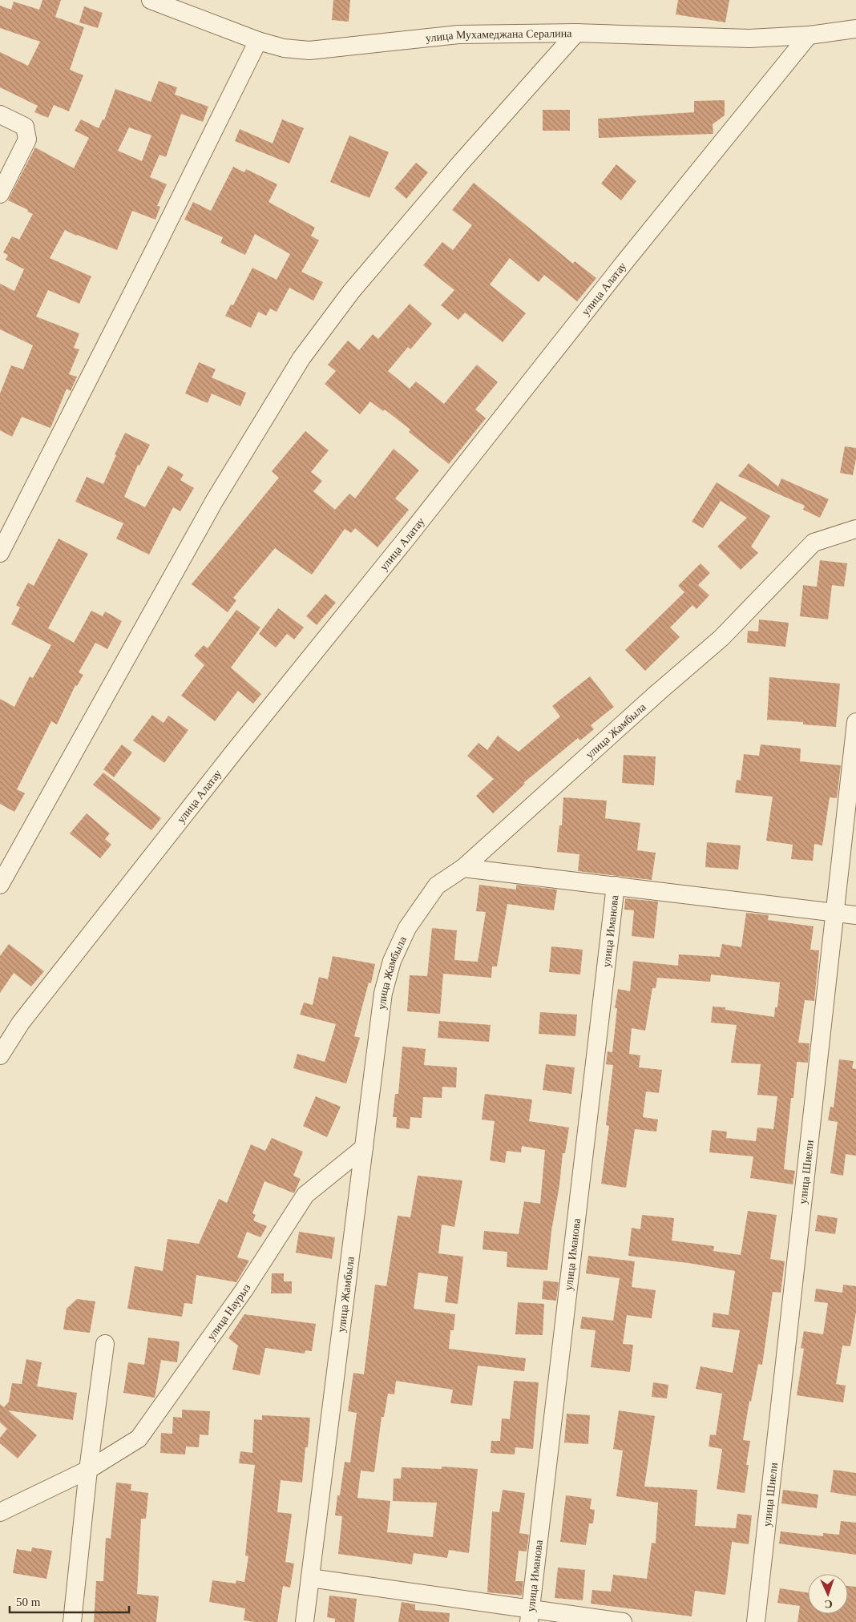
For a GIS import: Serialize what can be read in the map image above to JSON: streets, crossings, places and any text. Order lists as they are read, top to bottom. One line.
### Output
{"streets":{"street":["улица Мухамеджана Сералина","улица Алатау","улица Жамбыла","улица Иманова","улица Шиели","улица Наурыз"]},"crossings":[["улица Мухамеджана Сералина","улица Алатау"],["улица Жамбыла","улица Наурыз"]],"scale_bar":"50 m","north":"bottom"}
